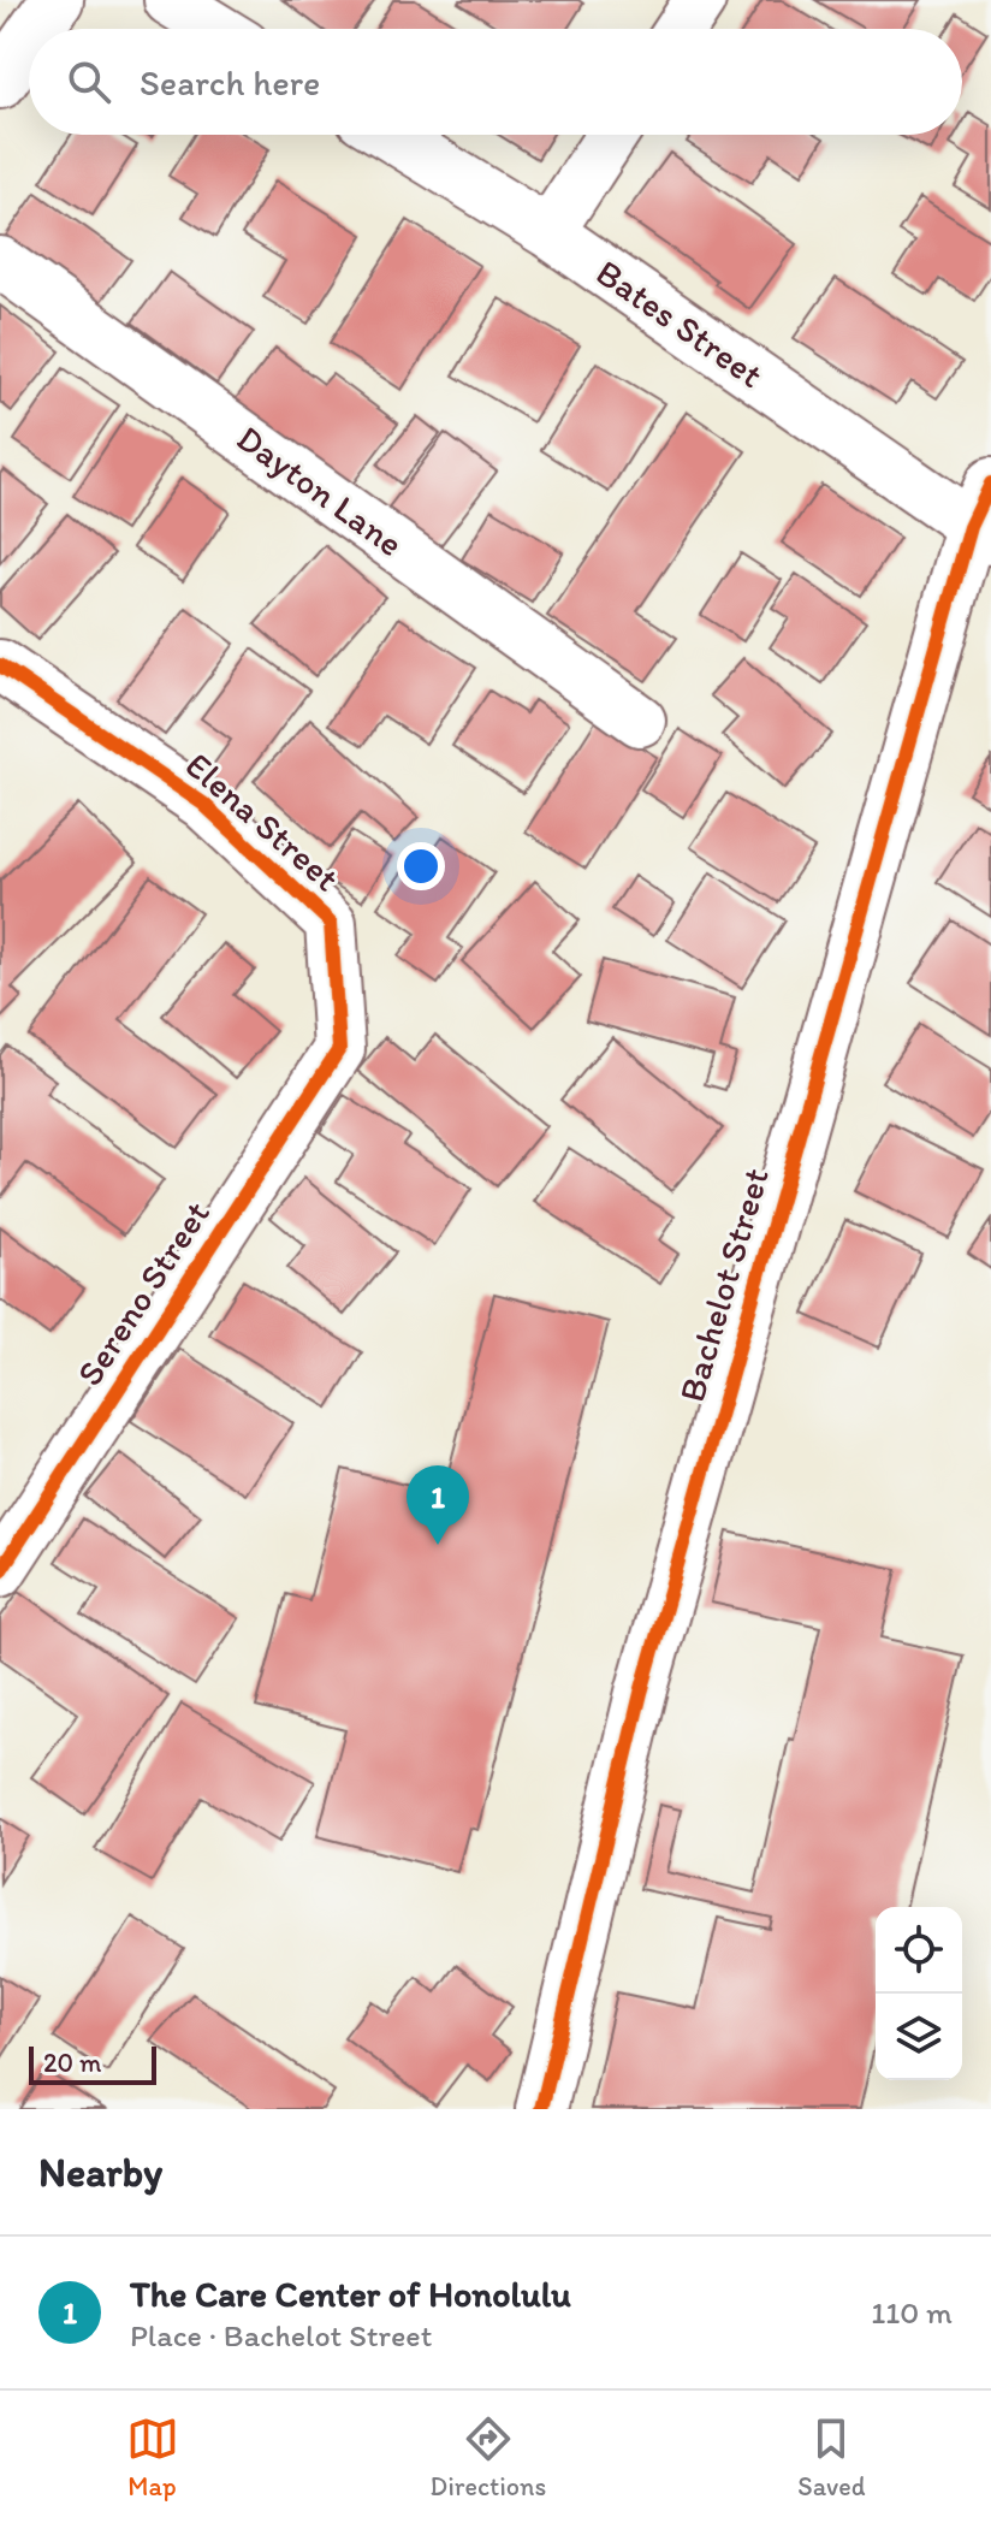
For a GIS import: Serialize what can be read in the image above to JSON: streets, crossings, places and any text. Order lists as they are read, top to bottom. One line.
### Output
{"streets":{"street":["Bates Street","Dayton Lane","Elena Street","Bachelot Street","Sereno Street"]},"crossings":[["Bates Street","Bachelot Street"],["Elena Street","Sereno Street"]],"scale_bar":"20 m","page":{"search":"Search here","pins":"1","scale":"20 m","heading":"Nearby","list":[{"mark":"1","name":"The Care Center of Honolulu","note":"Place · Bachelot Street","value":"110 m"}],"nav":["Map","Directions","Saved"]}}
